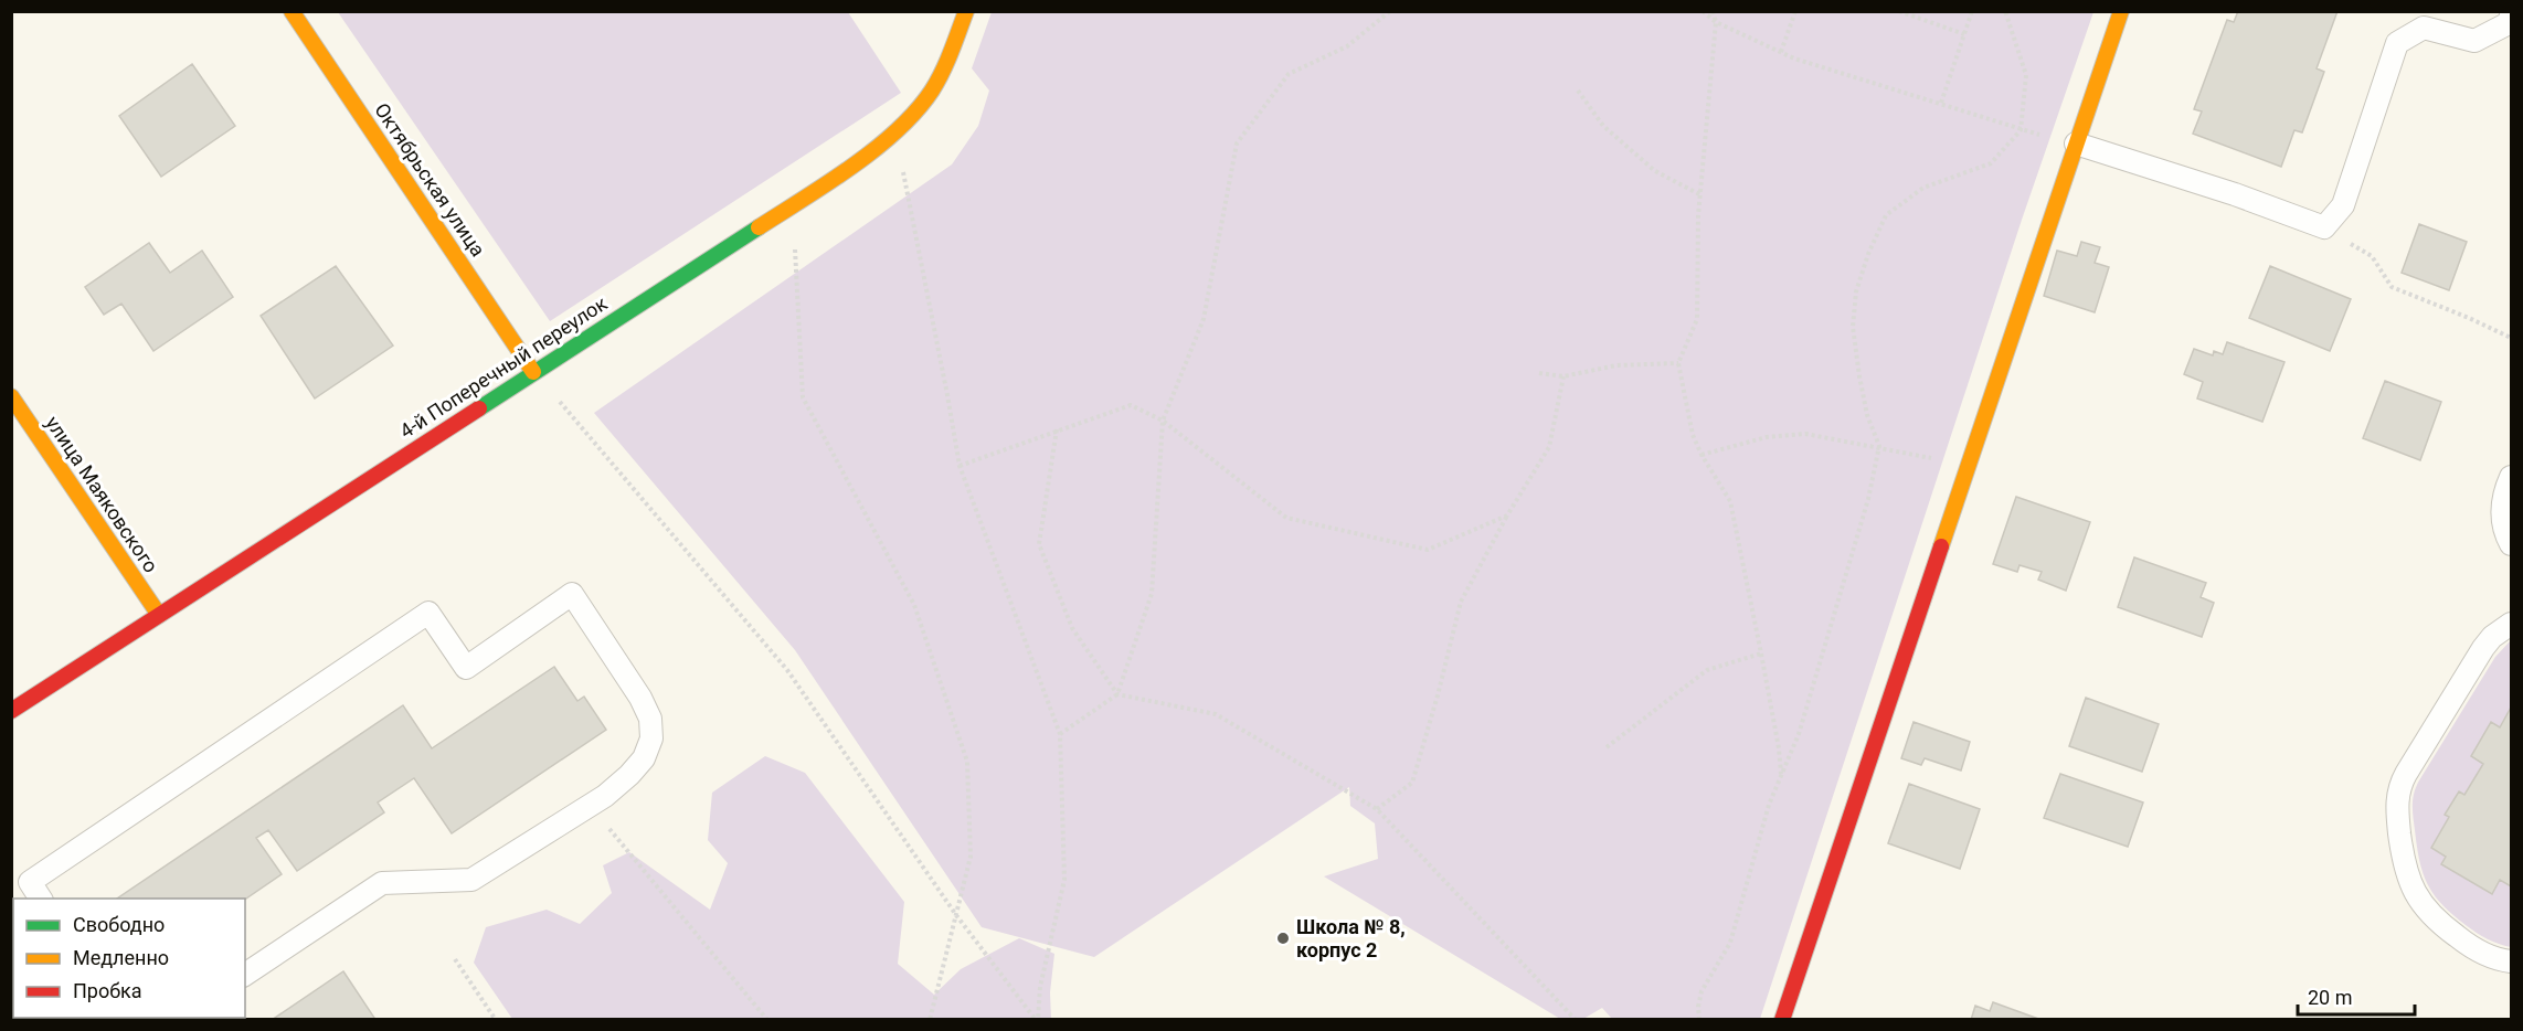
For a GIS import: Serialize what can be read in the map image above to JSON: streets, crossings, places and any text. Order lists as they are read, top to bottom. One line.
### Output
{"streets":{"street":["Октябрьская улица","4-й Поперечный переулок","улица Маяковского"]},"crossings":[["Октябрьская улица","4-й Поперечный переулок"],["4-й Поперечный переулок","улица Маяковского"]],"places":["Школа № 8, корпус 2"],"legend":["Свободно","Медленно","Пробка"],"scale_bar":"20 m"}
